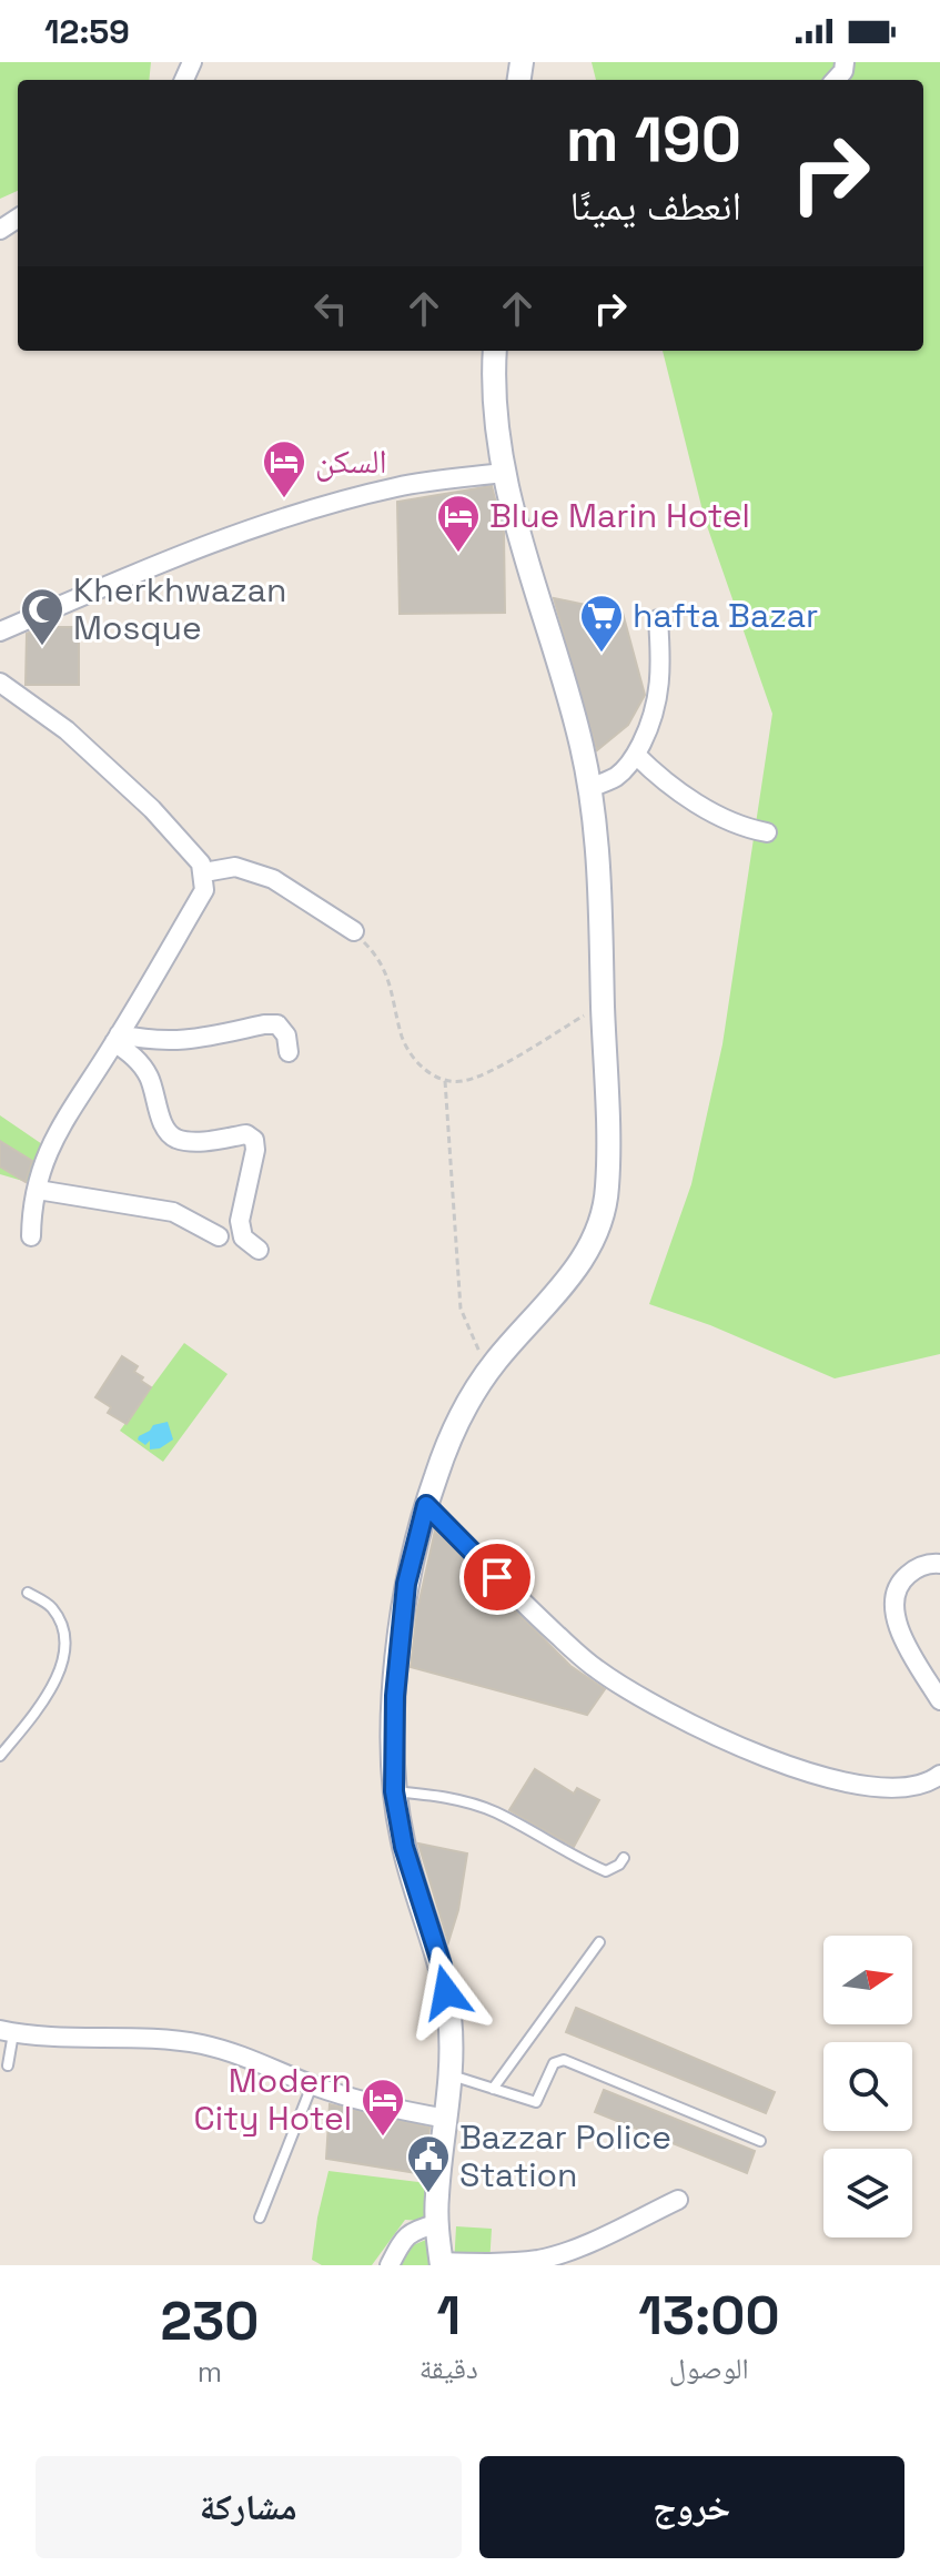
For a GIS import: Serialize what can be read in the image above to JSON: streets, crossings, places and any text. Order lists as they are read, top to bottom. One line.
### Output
{"places":{"hotel":["السكن","Blue Marin Hotel","Modern City Hotel"],"mosque":["Kherkhwazan Mosque"],"supermarket":["hafta Bazar"],"public building":["Bazzar Police Station"]},"north":"right","page":{"status":"12:59","turn":["190 m","انعطف يمينًا"],"eta":["13:00","الوصول","1","دقيقة","230","m"],"buttons":["خروج","مشاركة"]}}
